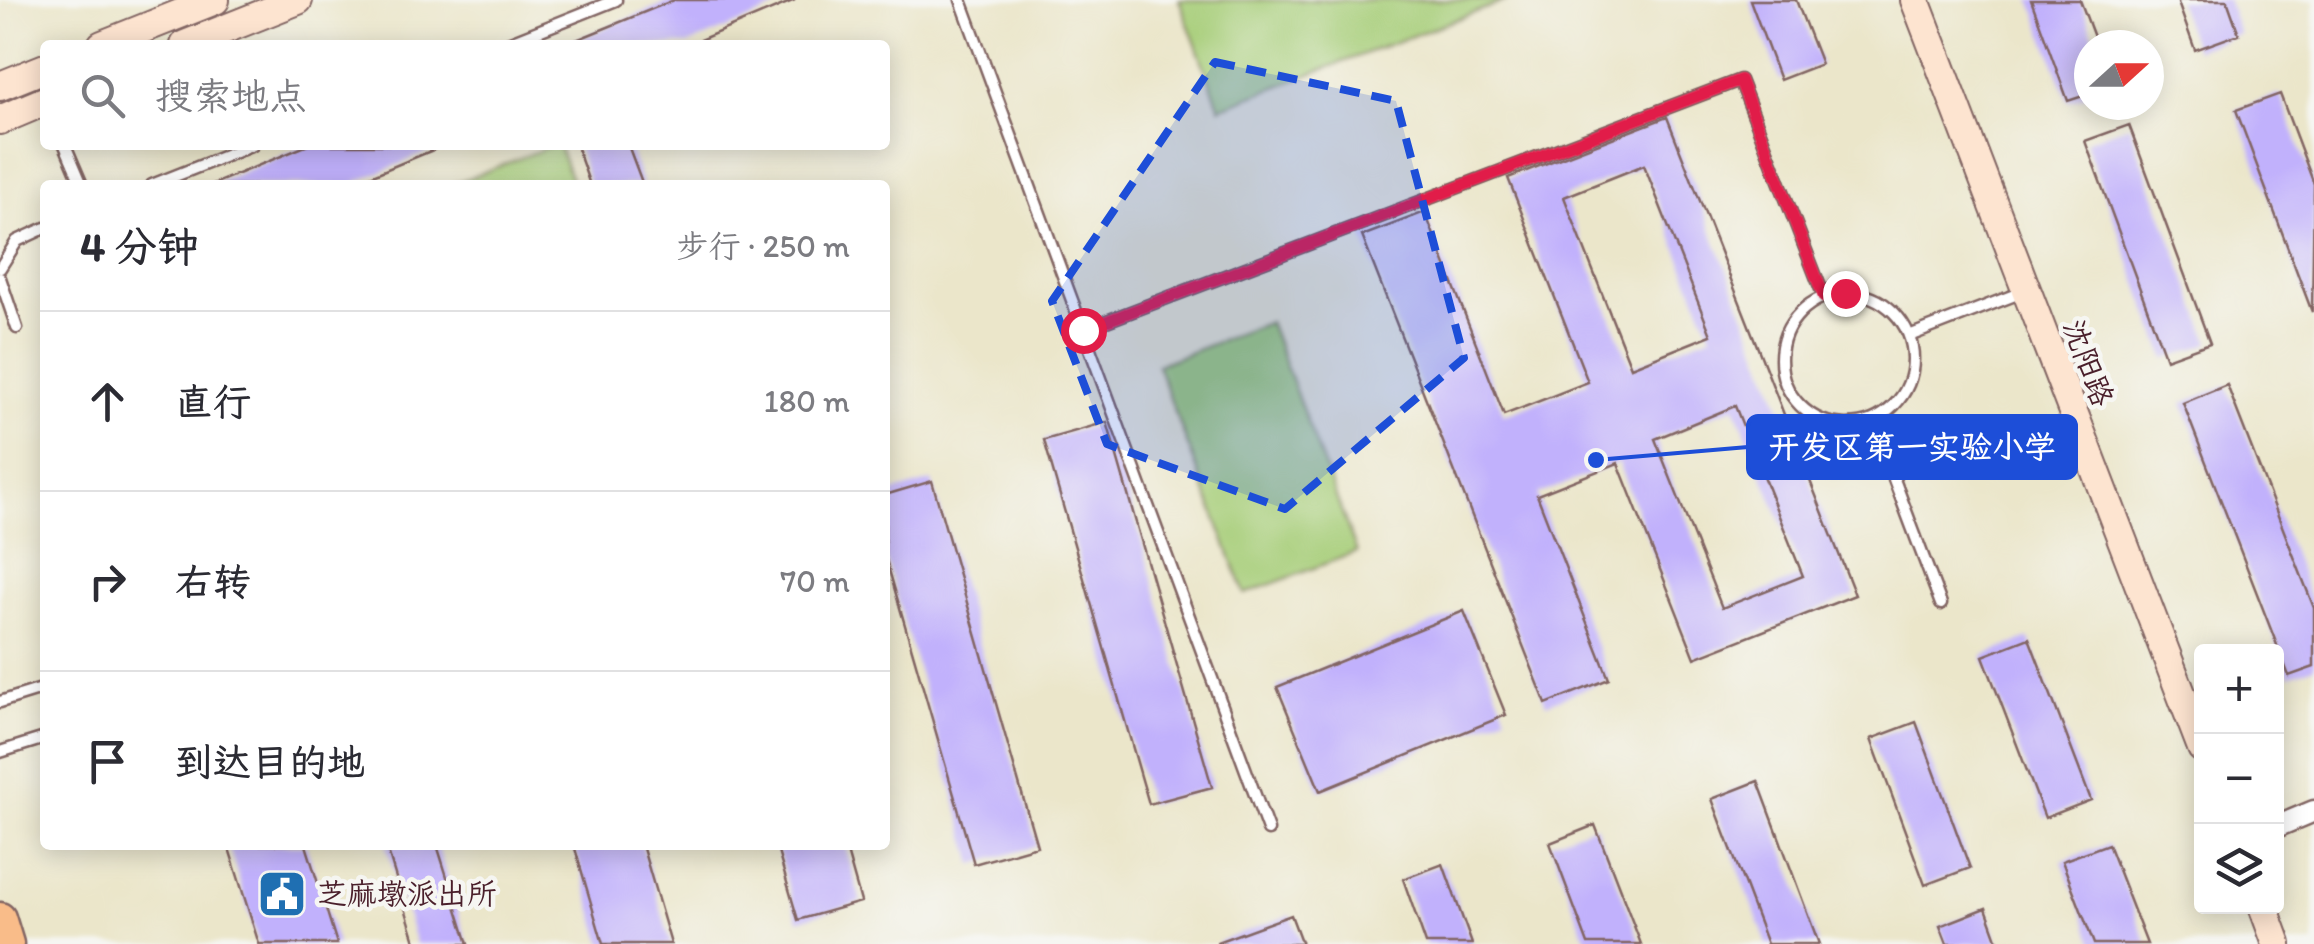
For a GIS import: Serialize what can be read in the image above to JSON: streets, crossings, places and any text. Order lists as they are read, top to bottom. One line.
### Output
{"streets":{"street":["沈阳路"]},"places":{"other":["开发区第一实验小学"],"public building":["芝麻墩派出所"]},"north":"right","page":{"search":"搜索地点","heading":["4 分钟","步行 · 250 m"],"list":[["直行","180 m"],["右转","70 m"],"到达目的地"],"map_buttons":["+","−"]}}
